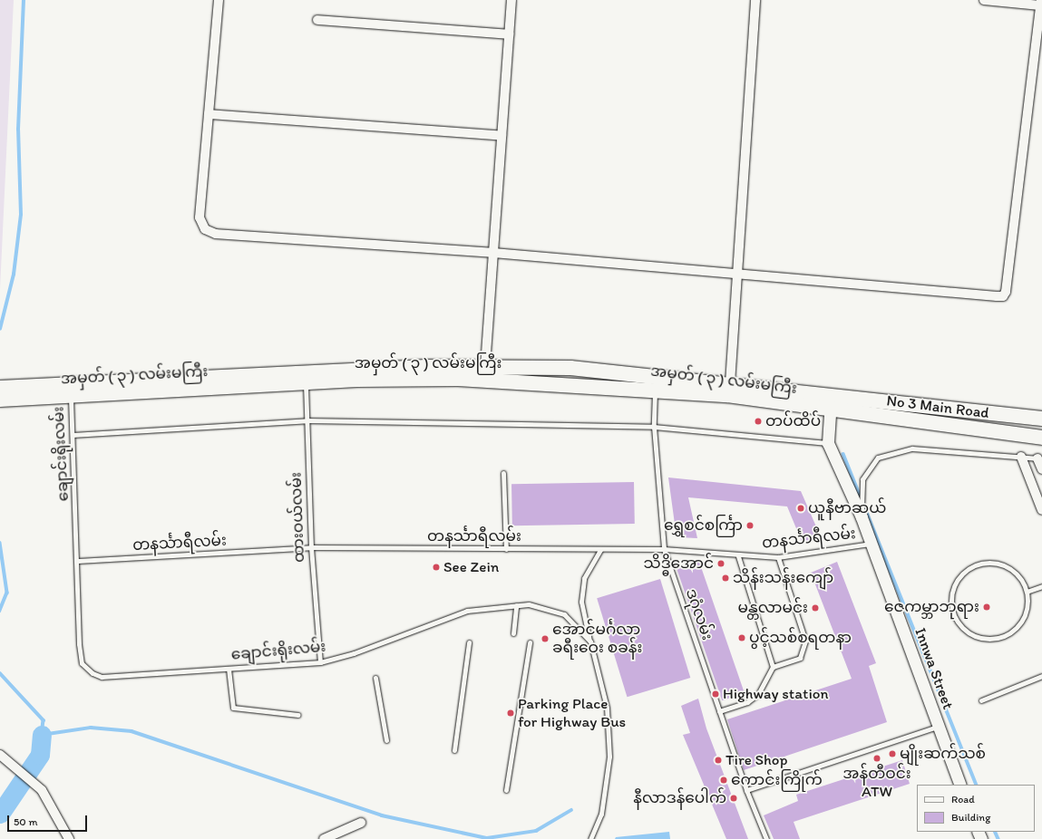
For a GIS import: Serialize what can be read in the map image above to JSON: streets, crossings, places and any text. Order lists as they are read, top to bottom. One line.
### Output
{"streets":{"main road":["အမှတ် ( ၃ ) လမ်းမကြီး","No 3 Main Road"],"street":["Innwa Street"],"lane":["ချောင်းရိုးလမ်း","ထားဝယ်လမ်း","တနင်္သာရီလမ်း","ဒဂုံလမ်း"]},"crossings":[["အမှတ် ( ၃ ) လမ်းမကြီး","No 3 Main Road"],["အမှတ် ( ၃ ) လမ်းမကြီး","ချောင်းရိုးလမ်း"],["အမှတ် ( ၃ ) လမ်းမကြီး","ထားဝယ်လမ်း"],["အမှတ် ( ၃ ) လမ်းမကြီး","ဒဂုံလမ်း"],["ချောင်းရိုးလမ်း","ထားဝယ်လမ်း"],["ချောင်းရိုးလမ်း","တနင်္သာရီလမ်း"],["ထားဝယ်လမ်း","တနင်္သာရီလမ်း"],["တနင်္သာရီလမ်း","ဒဂုံလမ်း"],["တနင်္သာရီလမ်း","Innwa Street"]],"places":["တပ်ထိပ်","ယူနီဗာဆယ်","ရွှေစင်စင်္ကြာ","သိဒ္ဓိအောင်","See Zein","သိန်းသန်းကျော်","ဇေကမ္ဘာဘုရား","မန္တလာမင်း","ပွင့်သစ်စရတနာ","အောင်မင်္ဂလာ ခရီးဝေး စခန်း","Highway station","Parking Place for Highway Bus","မျိုးဆက်သစ်","အန်တီဝင်း ATW","Tire Shop","ကောင်းကြိုက်","နီလာဒန်ပေါက်"],"legend":["Road","Building"],"scale_bar":"50 m"}
